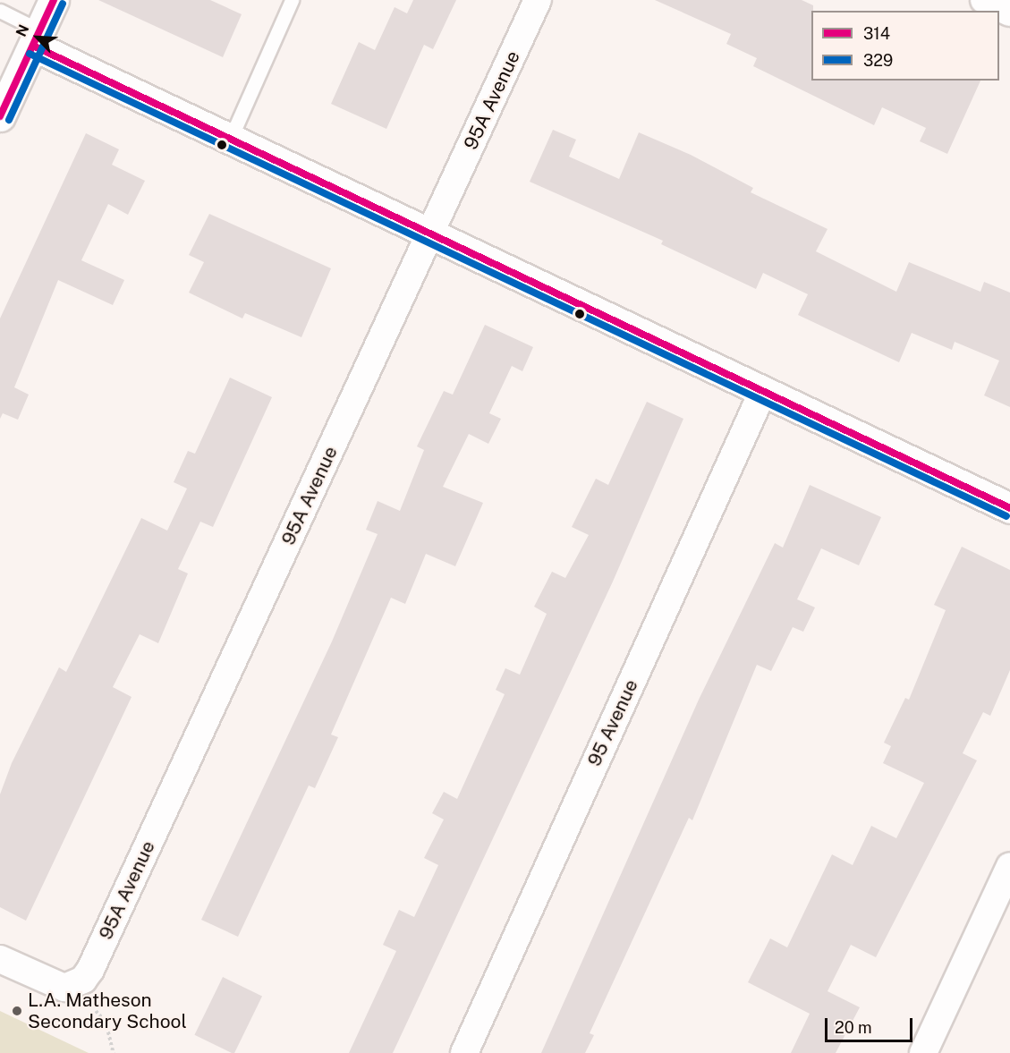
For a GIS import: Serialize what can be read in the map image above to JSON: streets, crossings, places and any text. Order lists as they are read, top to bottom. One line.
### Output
{"streets":{"street":["95A Avenue","95 Avenue"]},"places":["L.A. Matheson Secondary School"],"lines":["transit line 314","transit line 329"],"legend":["314","329"],"scale_bar":"20 m","north":"top left"}
